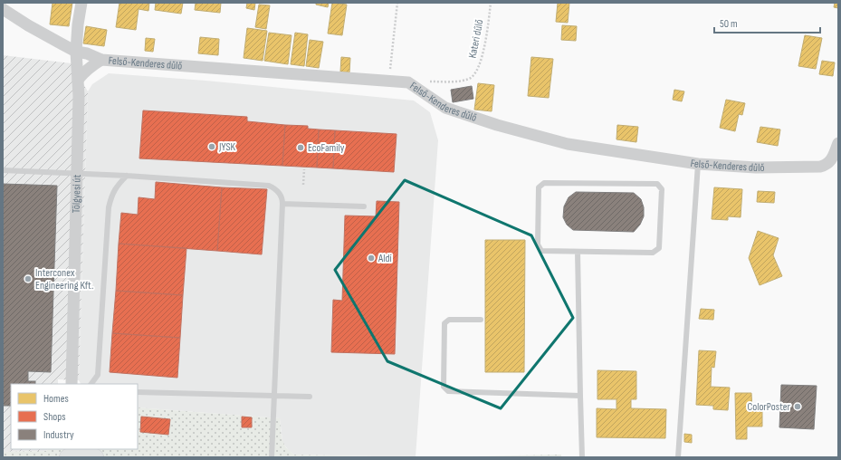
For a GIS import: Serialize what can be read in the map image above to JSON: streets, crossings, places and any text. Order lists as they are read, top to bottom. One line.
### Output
{"streets":{"street":["Felső-Kenderes dűlő","Tölgyesi út"],"path":["Kateri dűlő"]},"crossings":[["Kateri dűlő","Felső-Kenderes dűlő"],["Felső-Kenderes dűlő","Tölgyesi út"]],"places":["JYSK","EcoFamily","Aldi","Interconex Engineering Kft.","ColorPoster"],"legend":["Homes","Shops","Industry"],"scale_bar":"50 m"}
